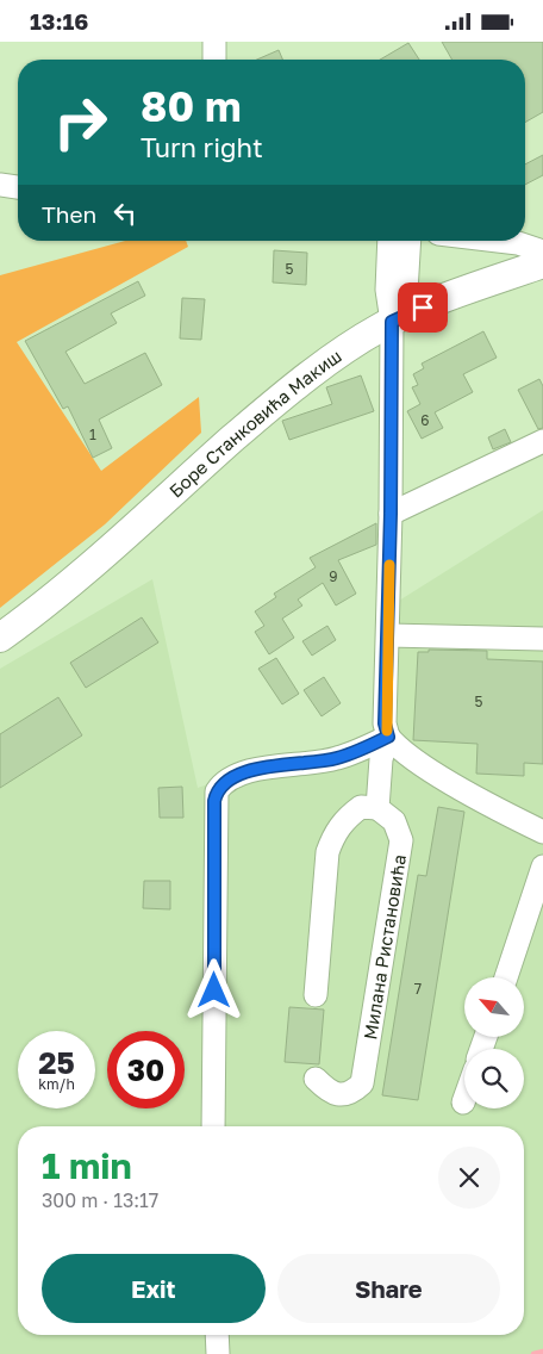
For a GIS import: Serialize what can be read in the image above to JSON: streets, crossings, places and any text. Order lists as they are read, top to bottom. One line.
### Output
{"streets":{"main road":["Боре Станковића Макиш"],"street":["Милана Ристановића"]},"house_numbers":["5","6","1","9","5","7"],"north":"top left","page":{"status":"13:16","turn":["80 m","Turn right"],"then":"Then","speed":"25 km/h","limit":"30","heading":["1 min","300 m · 13:17"],"buttons":["Exit","Share"]}}
